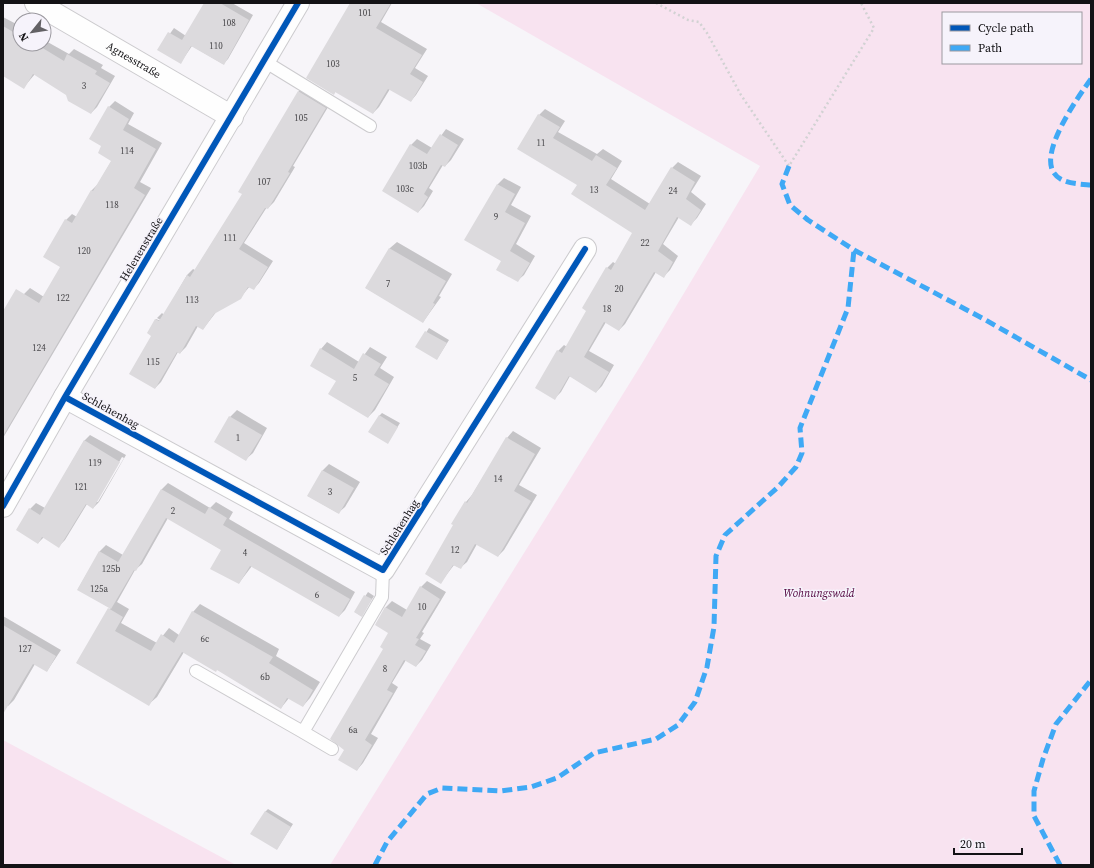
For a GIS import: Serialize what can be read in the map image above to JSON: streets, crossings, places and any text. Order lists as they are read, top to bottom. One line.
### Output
{"streets":{"street":["Agnesstraße","Helenenstraße","Schlehenhag"]},"crossings":[["Agnesstraße","Helenenstraße"],["Helenenstraße","Schlehenhag"]],"parks":["Wohnungswald"],"house_numbers":["101","108","110","103","3","105","11","114","103b","107","103c","13","24","118","9","111","22","120","7","20","122","113","18","124","115","5","1","119","14","121","3","2","12","4","125b","125a","6","10","6c","127","8","6b","6a"],"legend":["Cycle path","Path"],"scale_bar":"20 m","north":"bottom left"}
